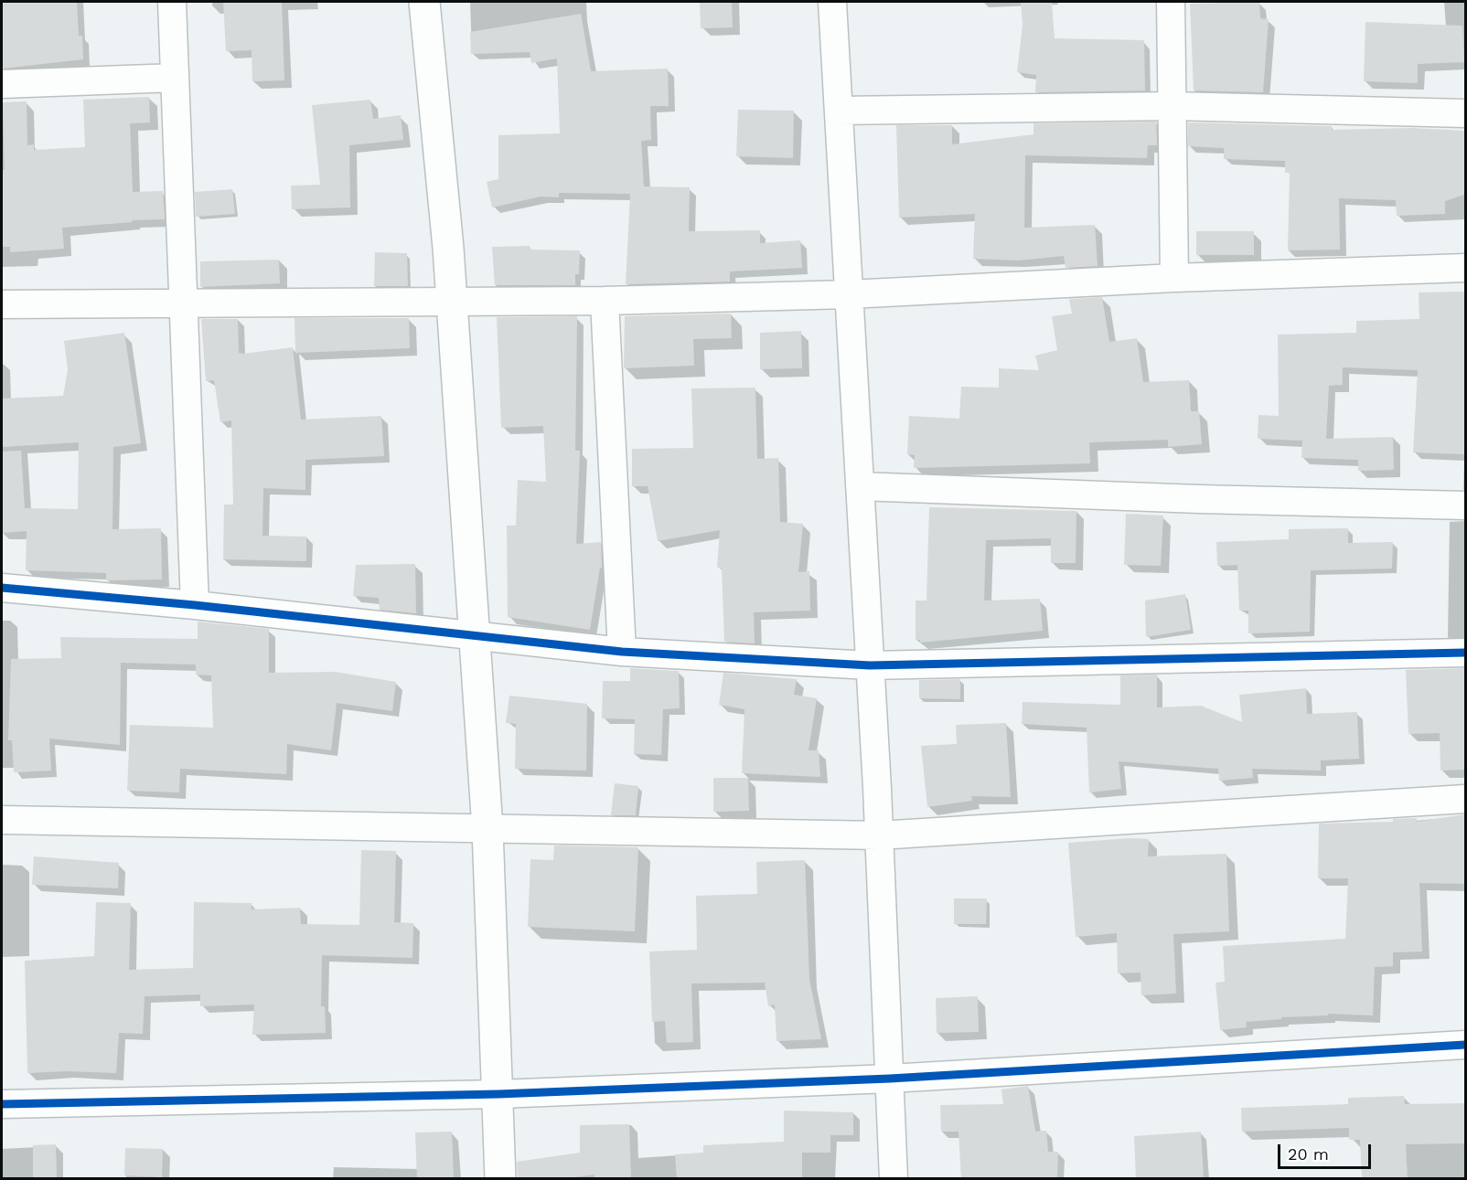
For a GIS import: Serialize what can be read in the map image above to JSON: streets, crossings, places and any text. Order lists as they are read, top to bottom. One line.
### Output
{"scale_bar":"20 m"}
